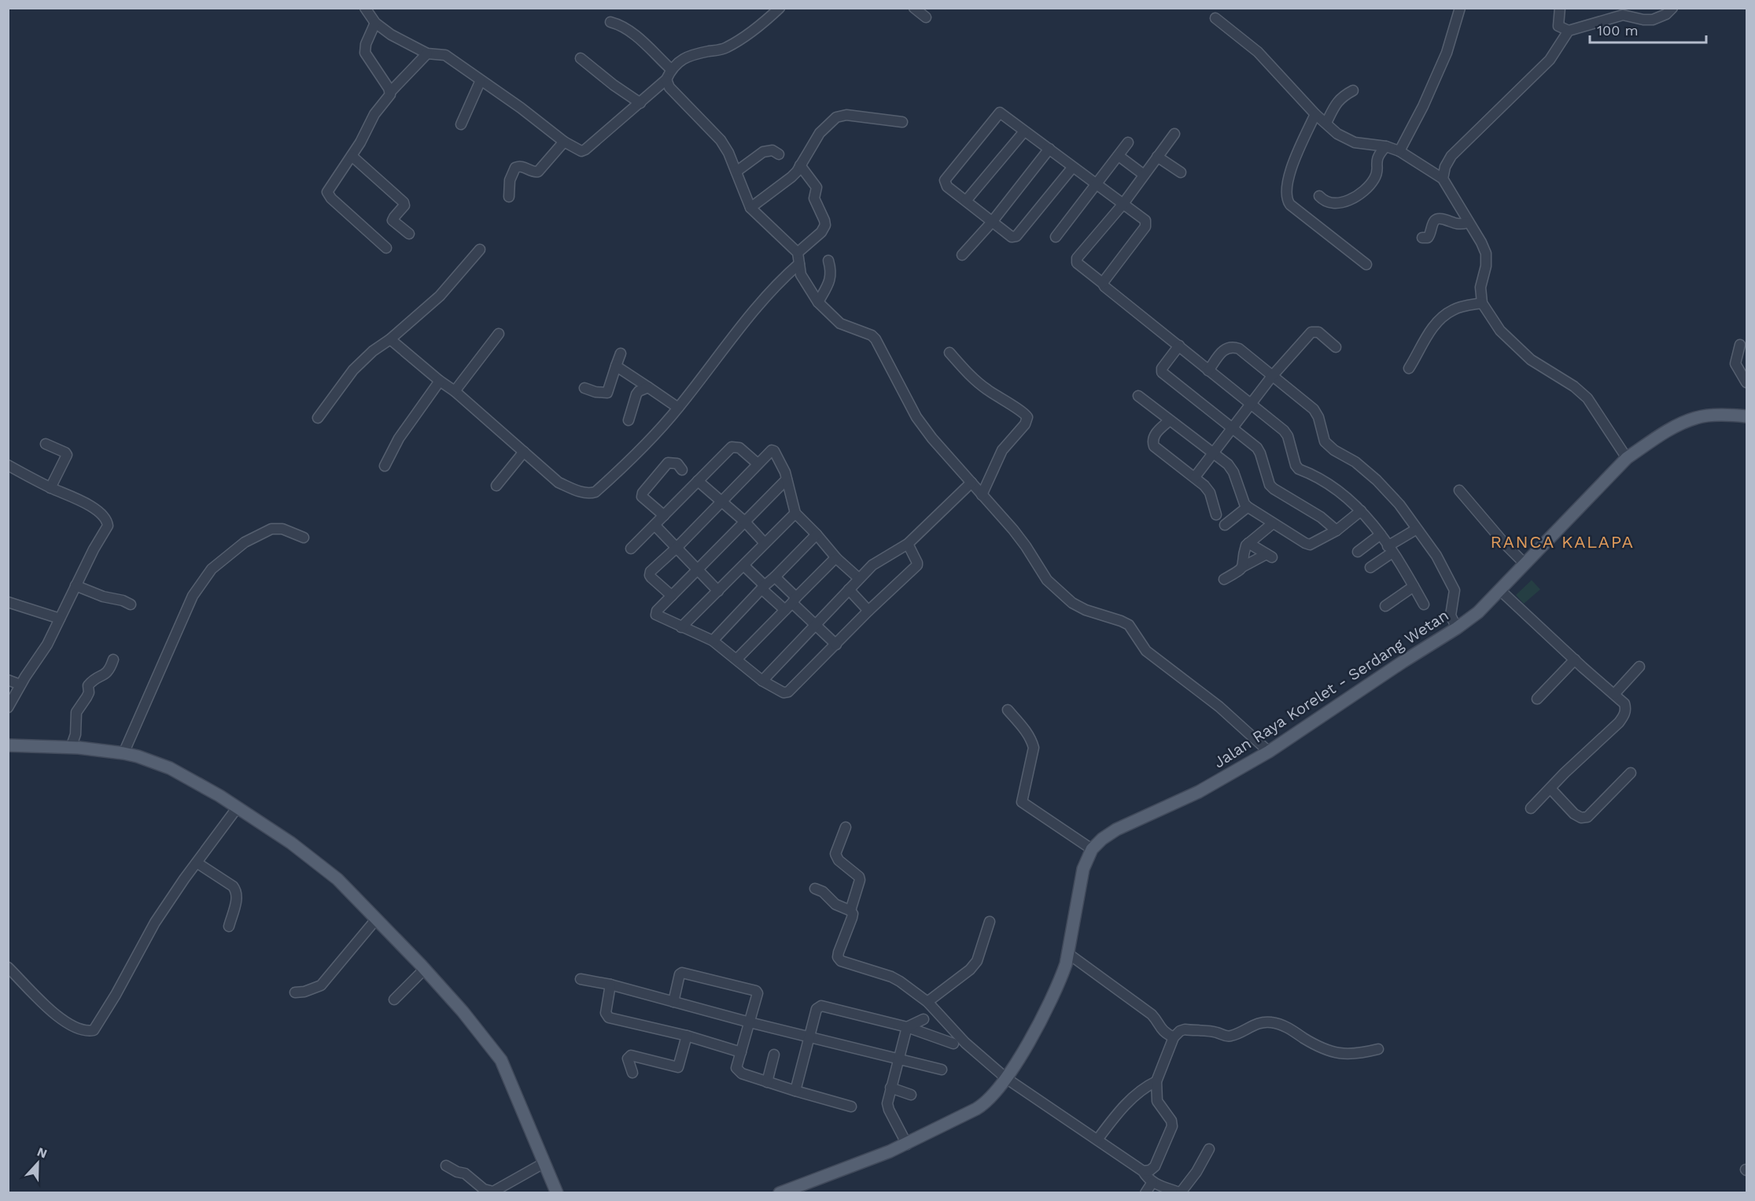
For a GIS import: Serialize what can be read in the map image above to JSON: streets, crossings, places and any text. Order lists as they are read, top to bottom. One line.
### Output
{"streets":{"main road":["Jalan Raya Korelet - Serdang Wetan"]},"districts":["RANCA KALAPA"],"scale_bar":"100 m","north":"top"}
